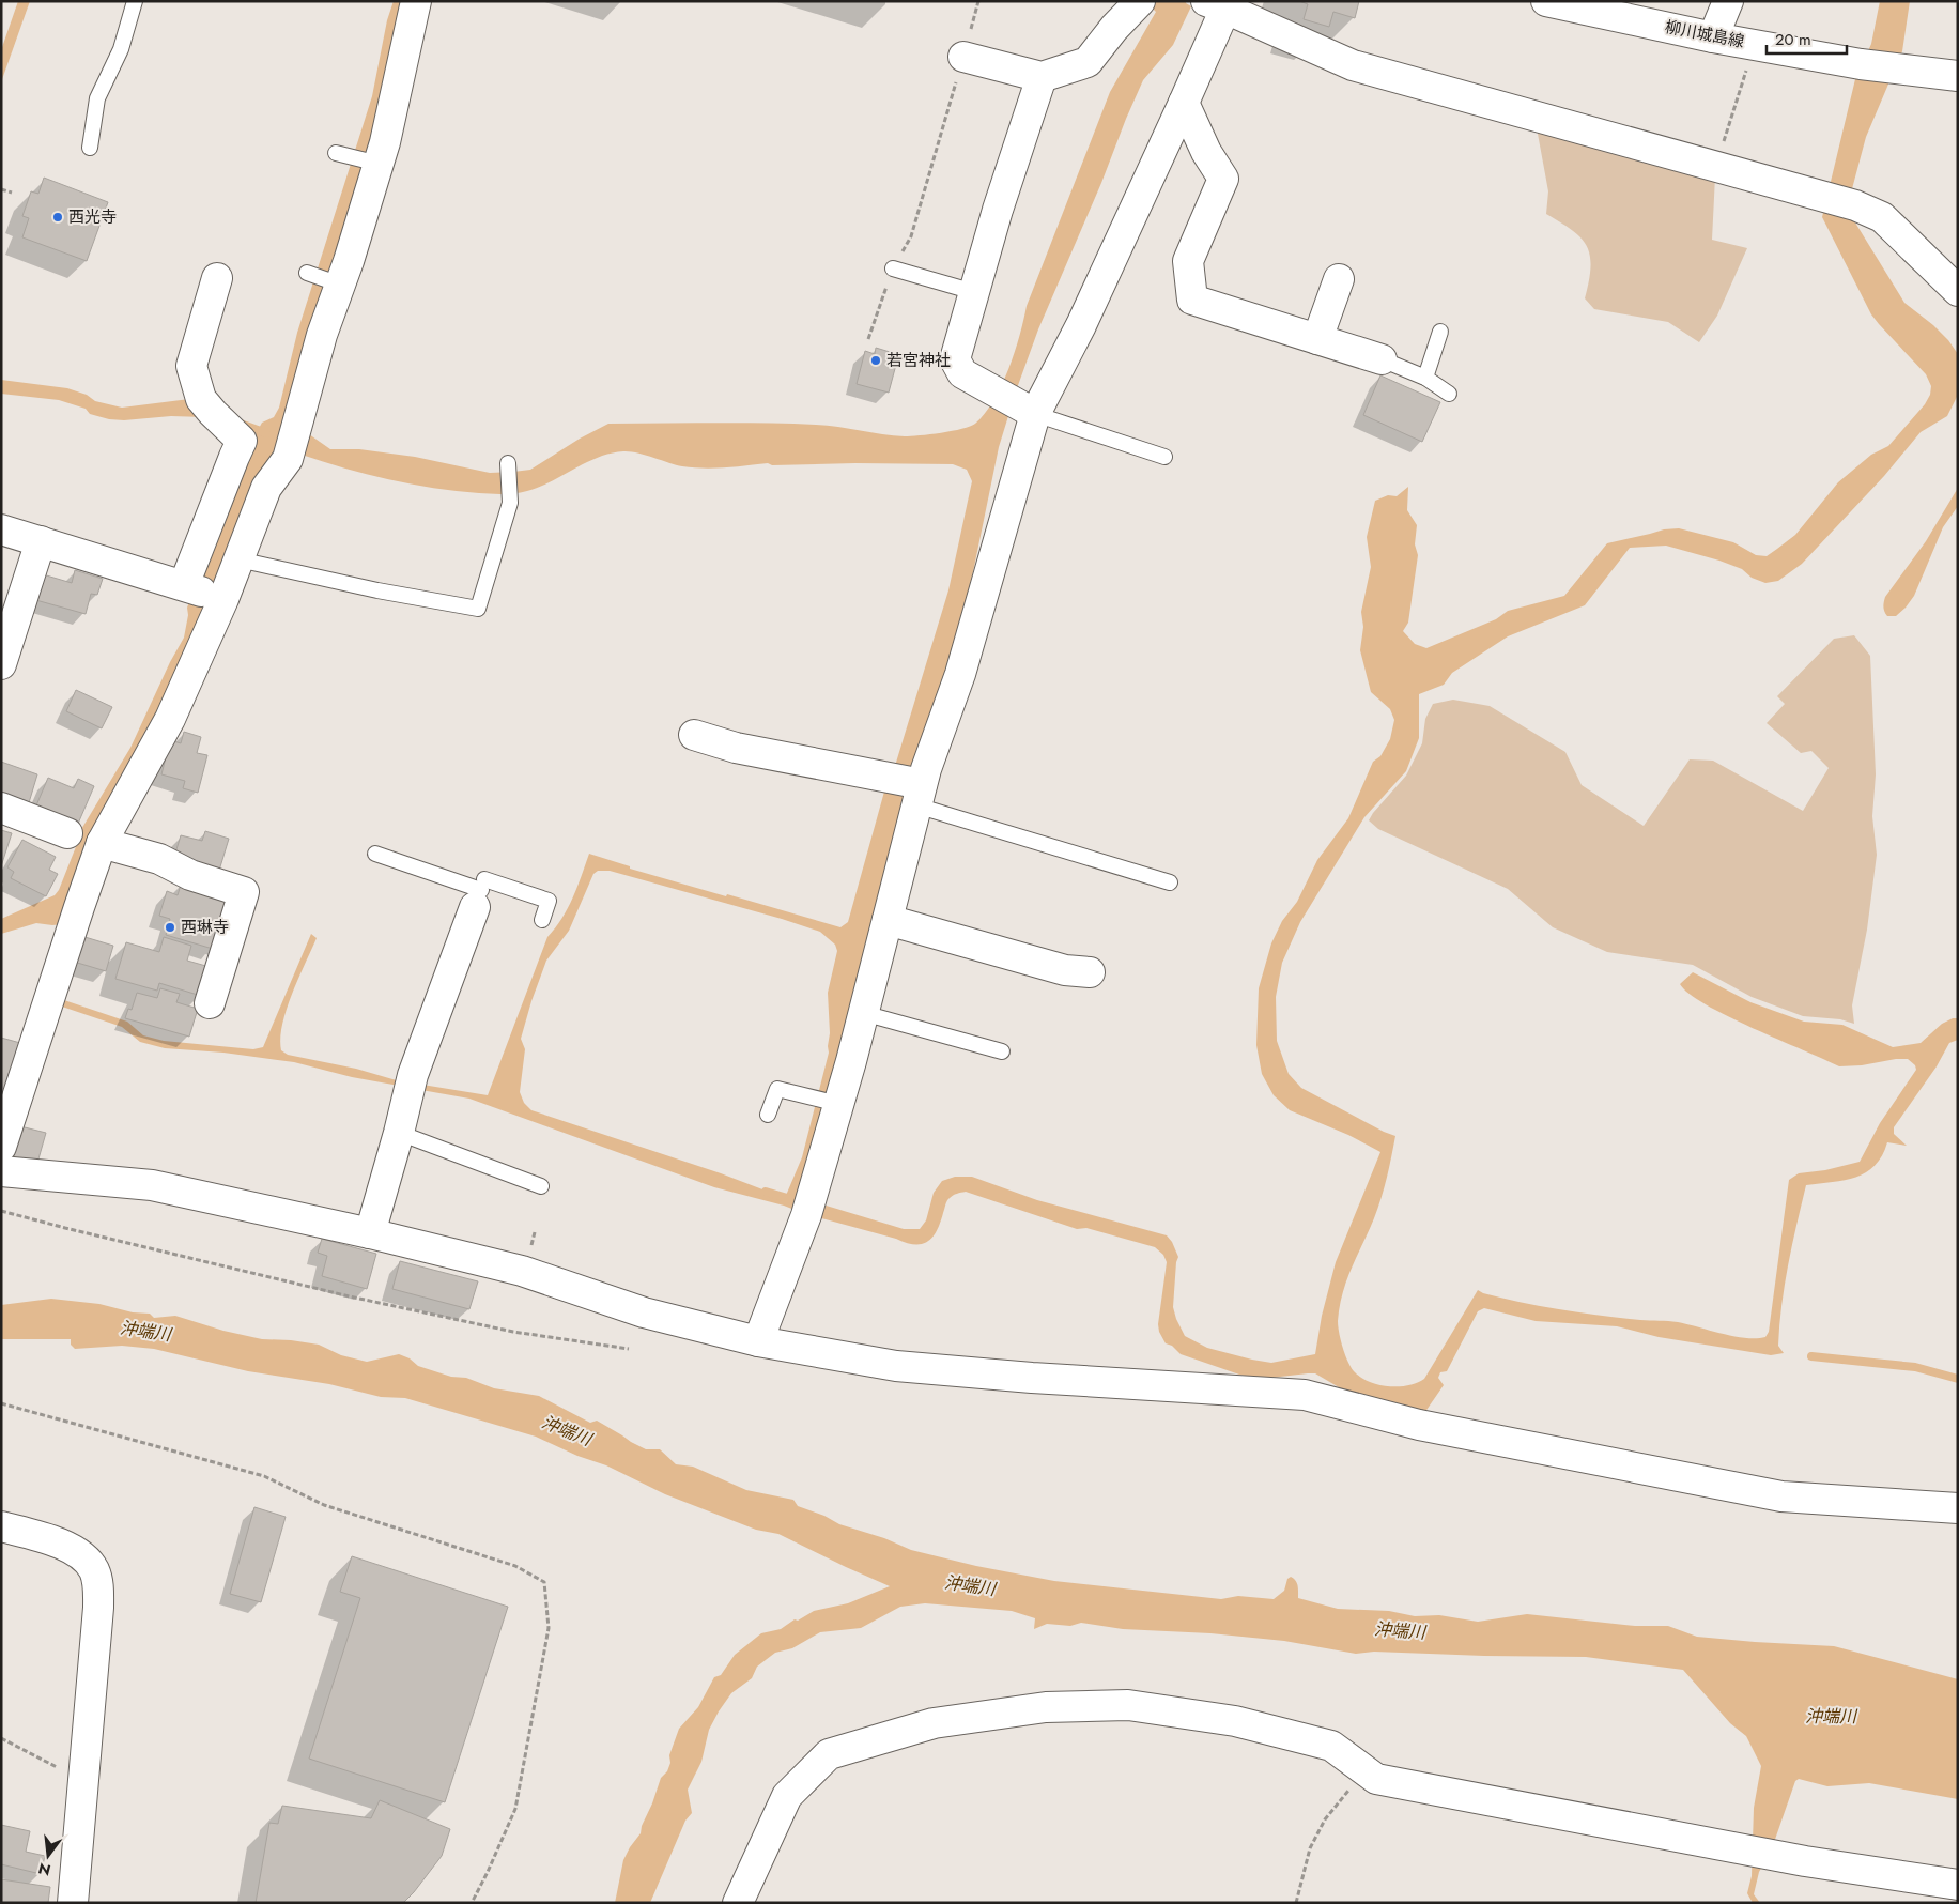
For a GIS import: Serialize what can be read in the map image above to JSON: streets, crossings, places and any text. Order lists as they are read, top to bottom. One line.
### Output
{"streets":{"street":["柳川城島線"]},"water":["沖端川"],"places":["西光寺","若宮神社","西琳寺"],"scale_bar":"20 m","north":"bottom"}
